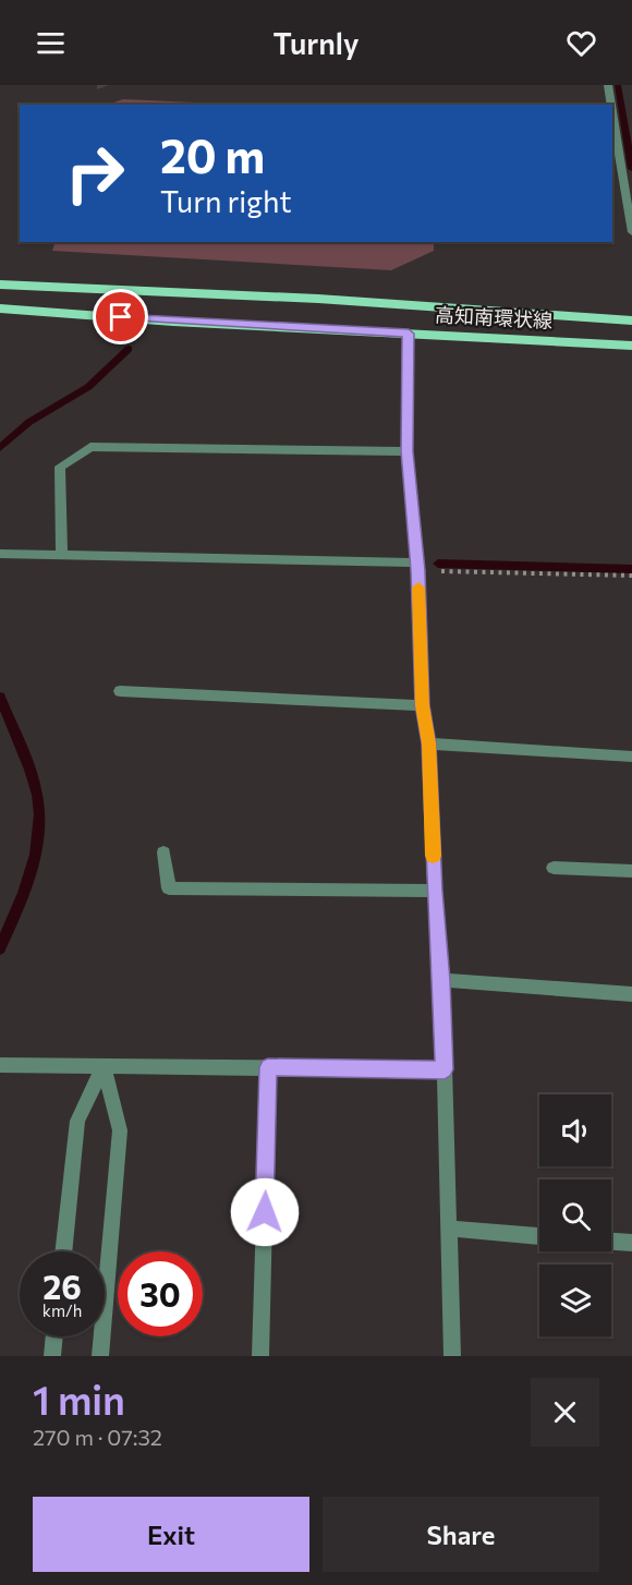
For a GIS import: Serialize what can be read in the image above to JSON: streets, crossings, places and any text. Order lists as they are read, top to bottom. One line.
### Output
{"streets":{"main road":["高知南環状線"]},"page":{"header":"Turnly","turn":["20 m","Turn right"],"speed":"26 km/h","limit":"30","heading":["1 min","270 m · 07:32"],"buttons":["Exit","Share"]}}
